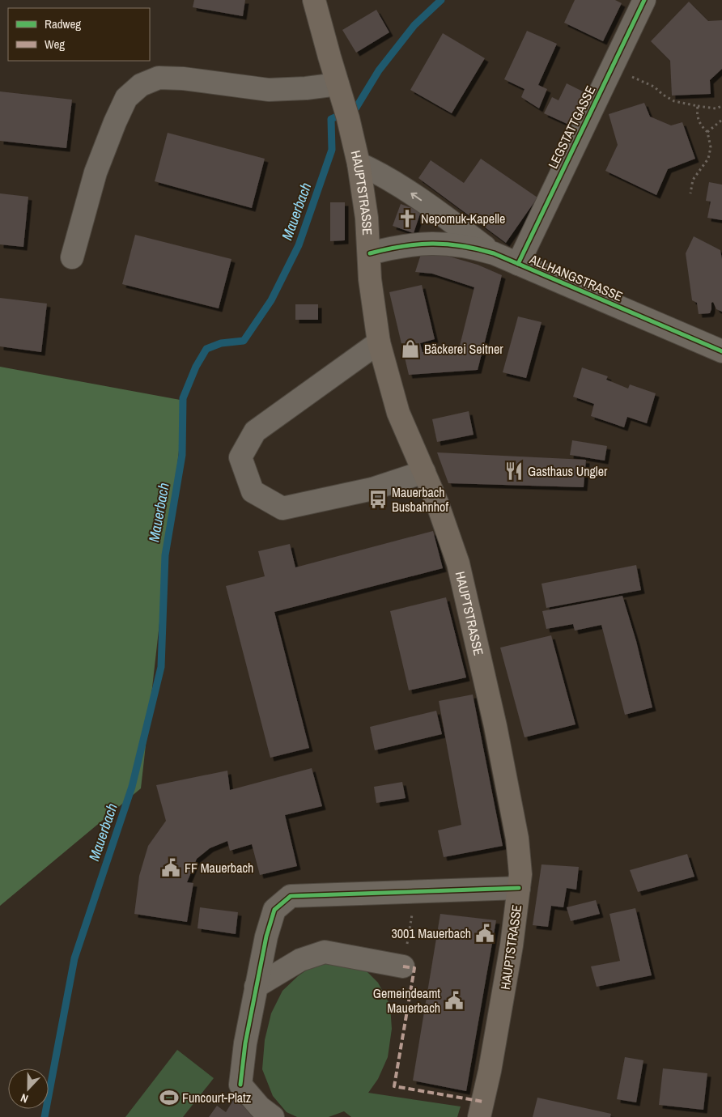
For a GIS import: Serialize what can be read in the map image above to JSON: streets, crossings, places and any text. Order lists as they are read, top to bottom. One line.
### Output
{"streets":{"main road":["HAUPTSTRASSE"],"street":["LEGSTATTGASSE","ALLHANGSTRASSE"]},"crossings":[["LEGSTATTGASSE","ALLHANGSTRASSE"],["HAUPTSTRASSE","ALLHANGSTRASSE"]],"water":["Mauerbach"],"places":{"church":["Nepomuk-Kapelle"],"shop":["Bäckerei Seitner"],"restaurant":["Gasthaus Ungler"],"bus stop":["Mauerbach Busbahnhof"],"public building":["FF Mauerbach","3001 Mauerbach","Gemeindeamt Mauerbach"],"sports":["Funcourt-Platz"]},"legend":["Radweg","Weg"],"north":"bottom"}
